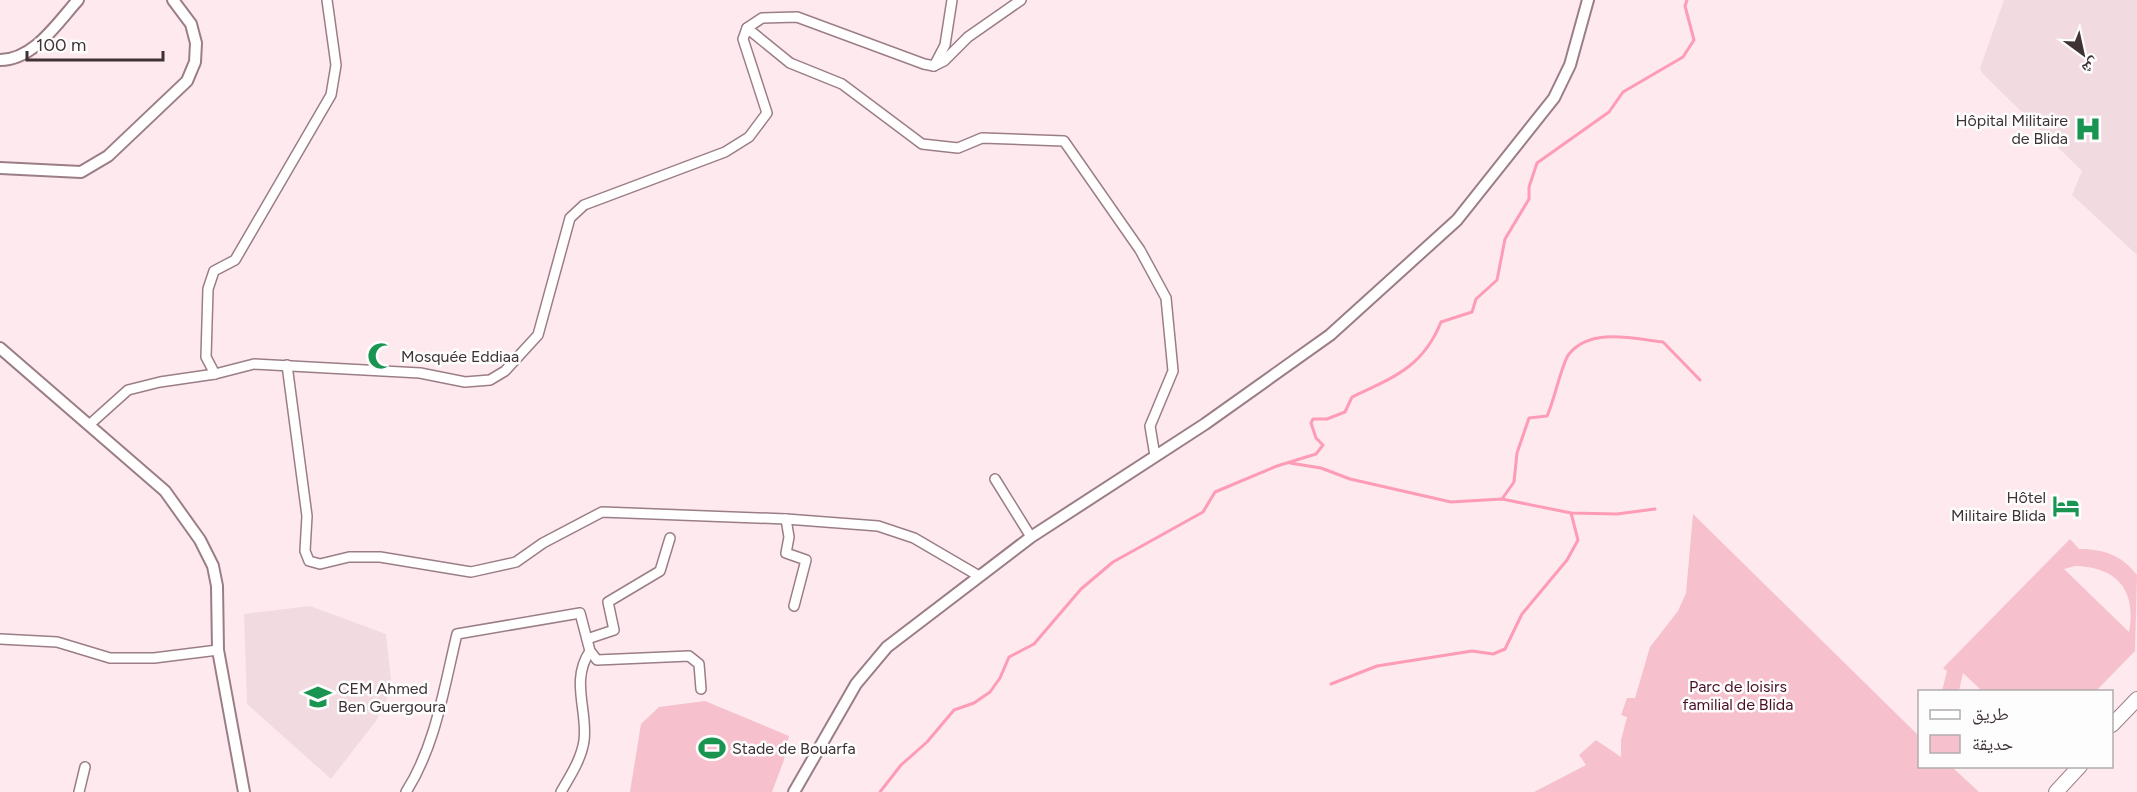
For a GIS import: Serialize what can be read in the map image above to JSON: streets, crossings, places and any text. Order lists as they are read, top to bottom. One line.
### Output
{"parks":["Parc de loisirs familial de Blida"],"places":{"hospital":["Hôpital Militaire de Blida"],"mosque":["Mosquée Eddiaa"],"hotel":["Hôtel Militaire Blida"],"school or university":["CEM Ahmed Ben Guergoura"],"sports":["Stade de Bouarfa"]},"legend":["طريق","حديقة"],"scale_bar":"100 m","north":"bottom right"}
